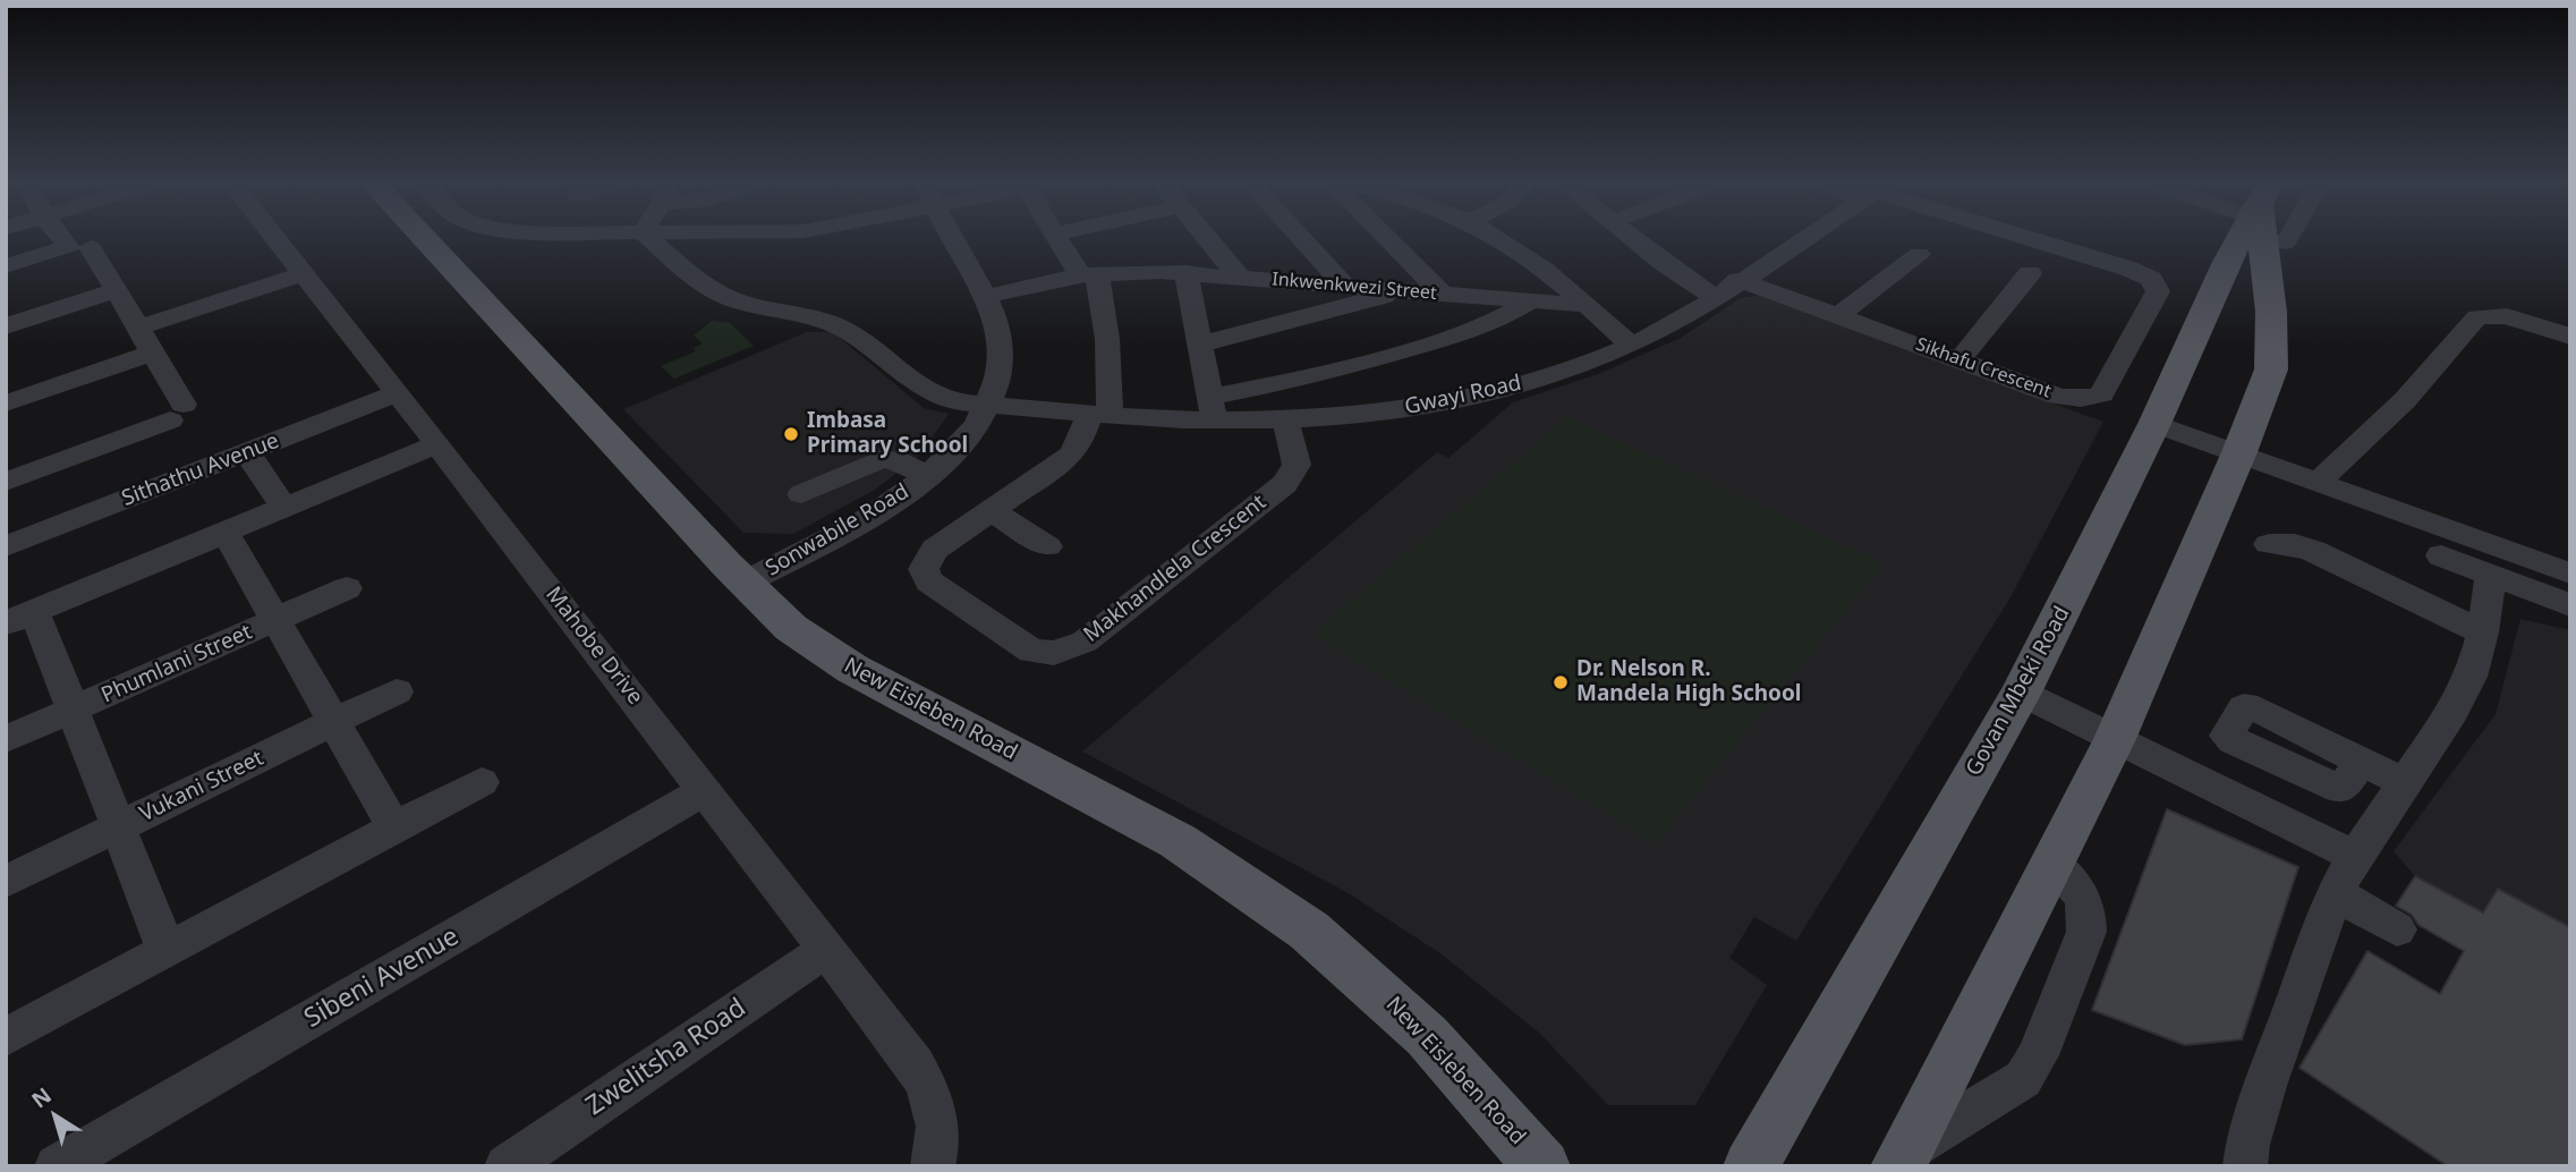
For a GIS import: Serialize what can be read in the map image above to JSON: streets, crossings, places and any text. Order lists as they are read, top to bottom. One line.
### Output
{"streets":{"main road":["Govan Mbeki Road","New Eisleben Road"],"street":["Inkwenkwezi Street","Sikhafu Crescent","Gwayi Road","Sithathu Avenue","Sonwabile Road","Makhandlela Crescent","Mahobe Drive","Phumlani Street","Vukani Street","Sibeni Avenue","Zwelitsha Road"]},"crossings":[["Inkwenkwezi Street","Sonwabile Road"],["Sikhafu Crescent","Gwayi Road"],["Gwayi Road","Sonwabile Road"],["Gwayi Road","Makhandlela Crescent"],["Sithathu Avenue","Mahobe Drive"],["Sonwabile Road","New Eisleben Road"],["Mahobe Drive","Sibeni Avenue"],["Mahobe Drive","Zwelitsha Road"]],"places":["Imbasa Primary School","Dr. Nelson R. Mandela High School"],"north":"top left"}
